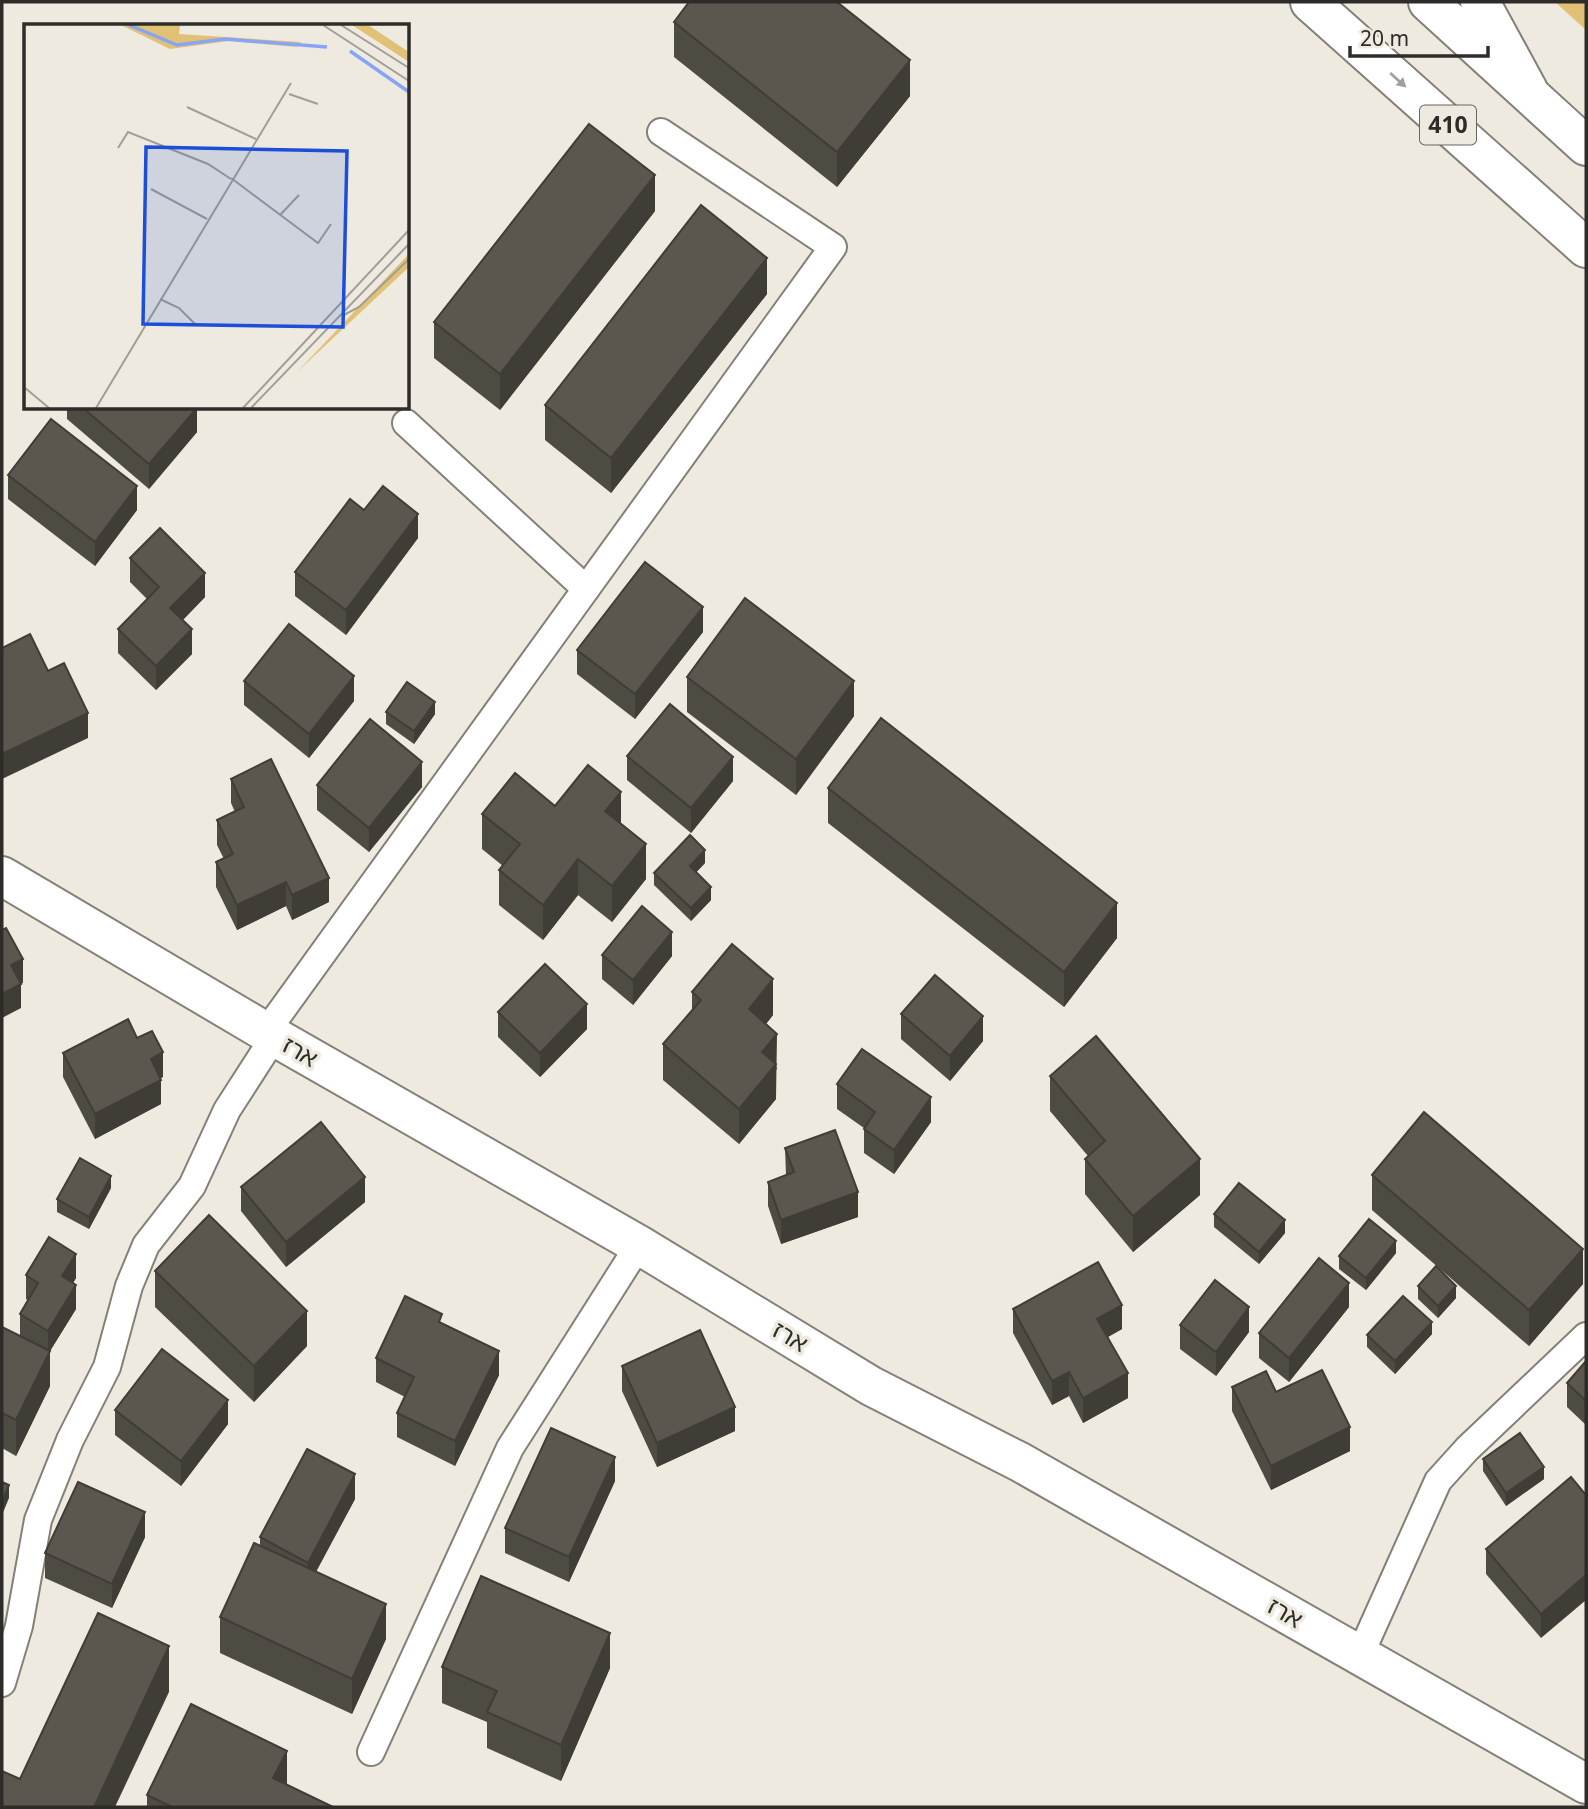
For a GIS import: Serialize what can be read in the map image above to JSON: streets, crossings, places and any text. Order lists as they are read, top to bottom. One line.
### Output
{"streets":{"street":["410","ארז"]},"scale_bar":"20 m"}
